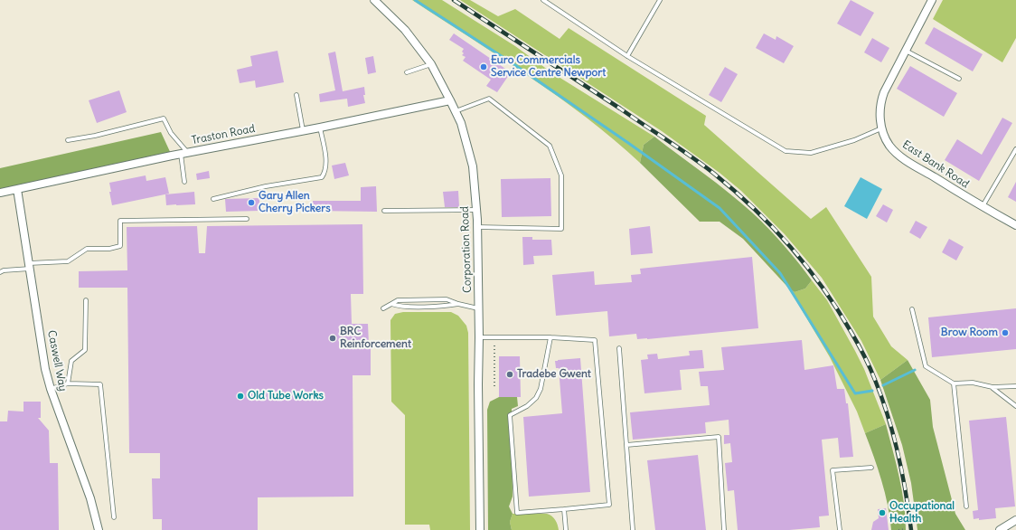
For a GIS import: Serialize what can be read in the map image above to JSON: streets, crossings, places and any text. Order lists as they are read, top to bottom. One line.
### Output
{"streets":{"street":["Traston Road","East Bank Road","Corporation Road","Caswell Way"]},"crossings":[["Traston Road","Corporation Road"],["Traston Road","Caswell Way"]],"places":["Euro Commercials Service Centre Newport","Gary Allen Cherry Pickers","Brow Room","BRC Reinforcement","Tradebe Gwent","Old Tube Works","Occupational Health"]}
